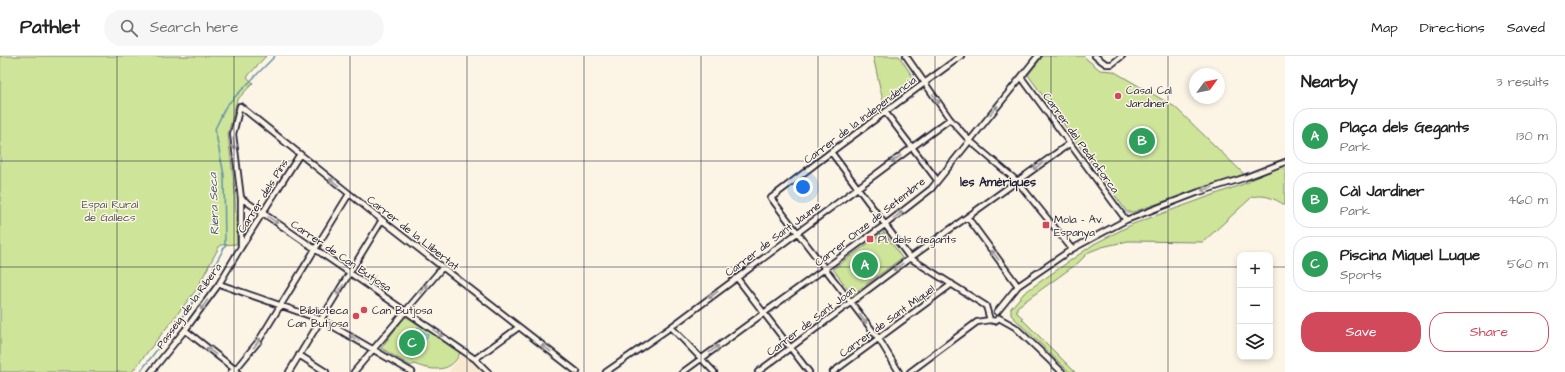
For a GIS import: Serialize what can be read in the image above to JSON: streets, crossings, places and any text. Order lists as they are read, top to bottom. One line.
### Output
{"streets":{"street":["Carrer de la Independència","Carrer del Pedraforca","Carrer dels Pins","Carrer Onze de Setembre","Carrer de la Llibertat","Carrer de Sant Jaume","Carrer de Can Butjosa","Passeig de la Ribera","Carrer de Sant Joan","Carrer de Sant Miquel"]},"crossings":[["Carrer de la Independència","Carrer de Sant Jaume"],["Carrer del Pedraforca","Carrer Onze de Setembre"],["Carrer del Pedraforca","Carrer de Sant Joan"],["Carrer dels Pins","Carrer de la Llibertat"],["Carrer dels Pins","Carrer de Can Butjosa"],["Carrer dels Pins","Passeig de la Ribera"],["Carrer de la Llibertat","Carrer de Can Butjosa"]],"one_way":["Carrer Onze de Setembre","Carrer de Sant Jaume","Carrer de Can Butjosa","Passeig de la Ribera","Carrer de Sant Joan"],"districts":["les Amèriques"],"water":["Riera Seca"],"parks":["Espai Rural de Gallecs"],"places":{"other":["Casal Cal Jardiner","Can Butjosa","Biblioteca Can Butjosa"],"transit":["Mola - Av. Espanya","Pl. dels Gegants"]},"north":"top right","page":{"header":"Pathlet","search":"Search here","nav":["Map","Directions","Saved"],"heading":["Nearby","3 results"],"list":[{"mark":"A","name":"Plaça dels Gegants","note":"Park","value":"130 m"},{"mark":"B","name":"Càl Jardiner","note":"Park","value":"460 m"},{"mark":"C","name":"Piscina Miquel Luque","note":"Sports","value":"560 m"}],"pins":["B","A","C"],"map_buttons":["+","−"],"buttons":["Save","Share"]}}
